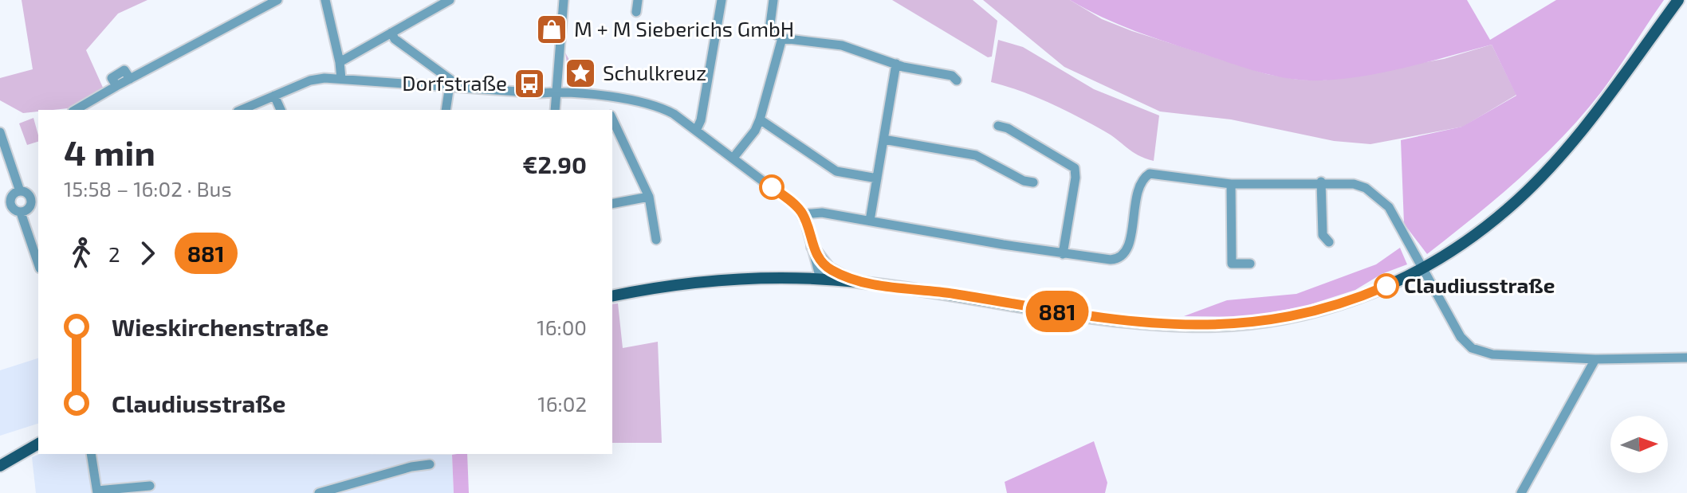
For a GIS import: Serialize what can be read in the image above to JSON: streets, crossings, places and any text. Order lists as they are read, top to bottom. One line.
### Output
{"places":{"shop":["M + M Sieberichs GmbH"],"place":["Schulkreuz"],"bus stop":["Dorfstraße"],"other":["Claudiusstraße"]},"lines":["bus line 881"],"north":"right","page":{"on_map":"881","heading":["4 min","15:58 – 16:02 · Bus","€2.90"],"legs":["2","881"],"list":[{"name":"Wieskirchenstraße","value":"16:00"},{"name":"Claudiusstraße","value":"16:02"}]}}
